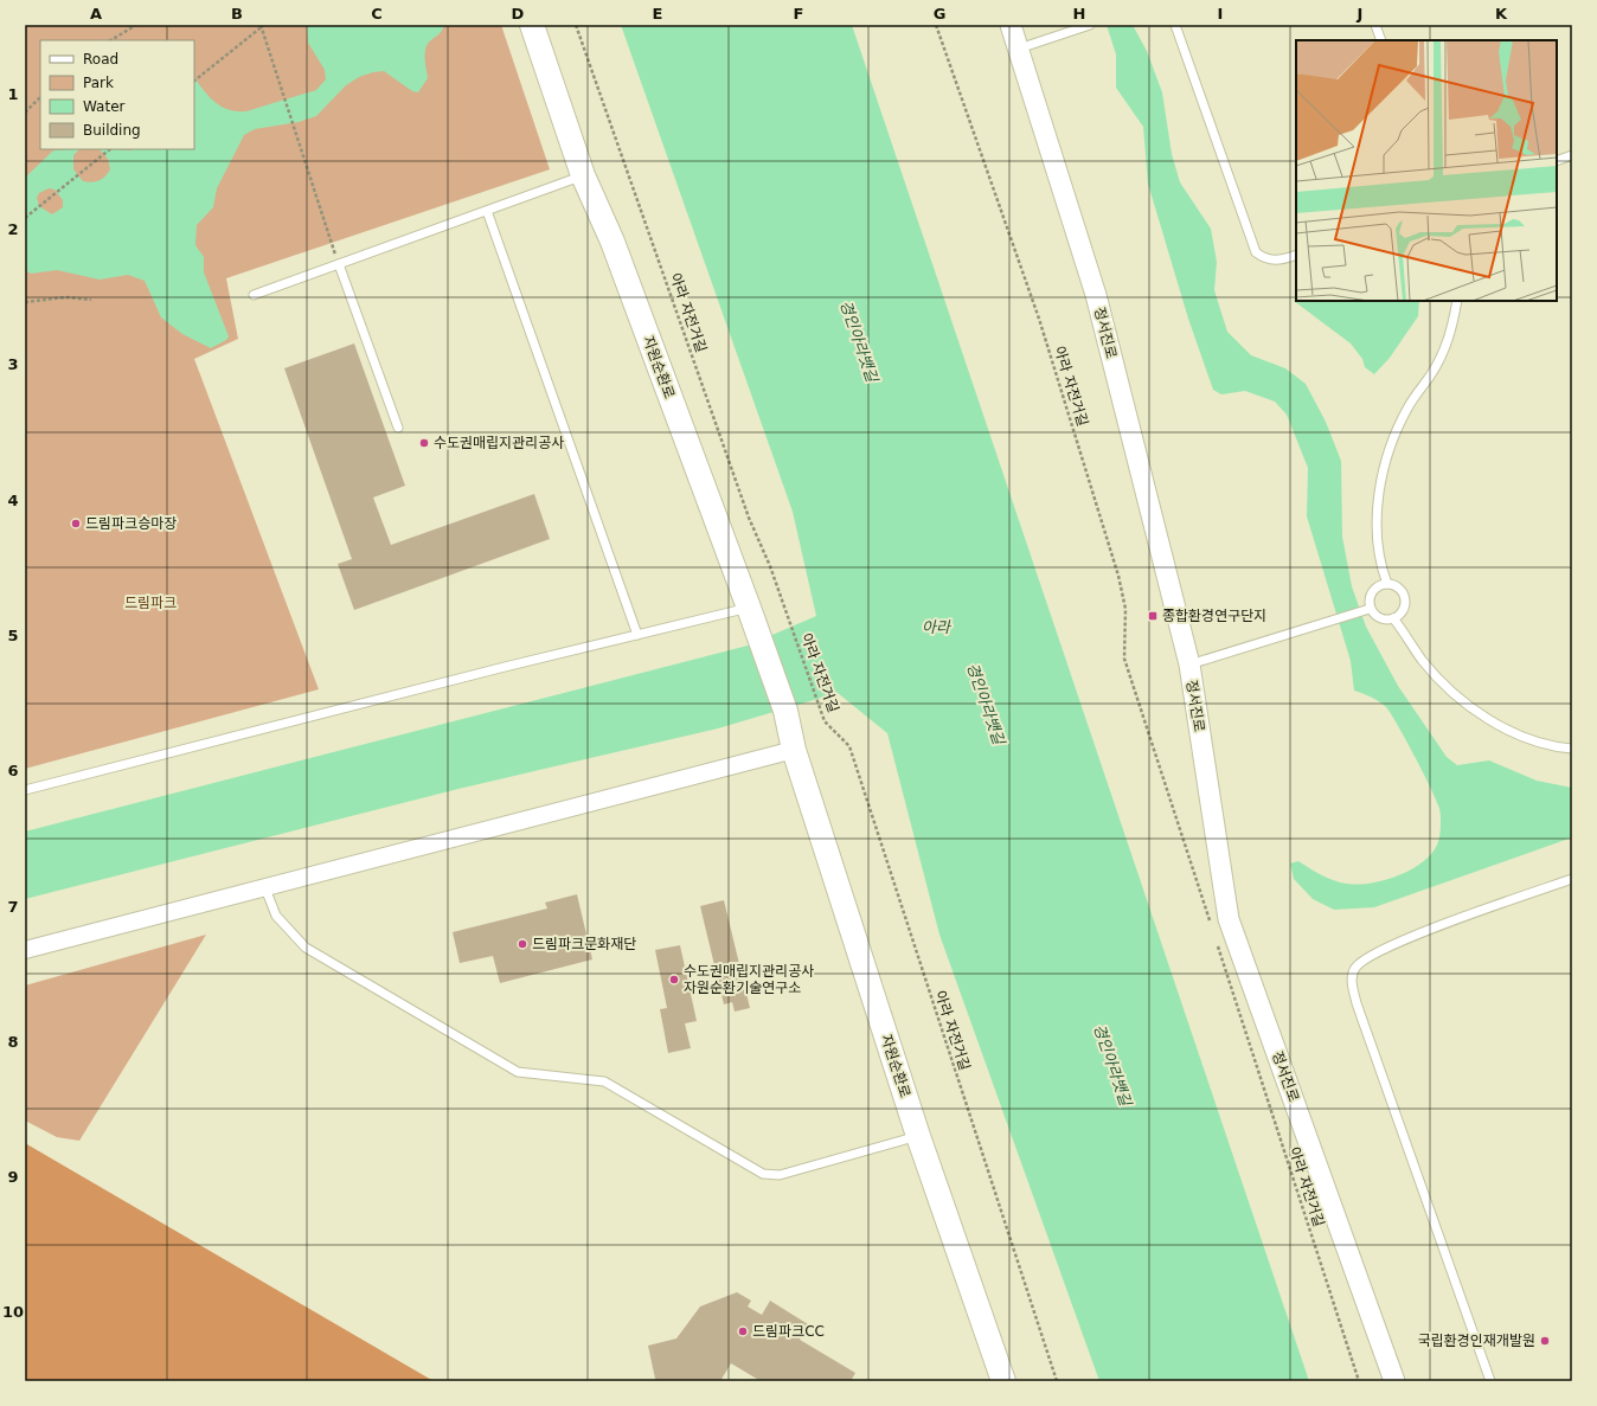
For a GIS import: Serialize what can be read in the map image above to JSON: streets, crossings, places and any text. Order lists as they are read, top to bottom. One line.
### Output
{"streets":{"main road":["자원순환로"],"street":["정서진로"],"path":["아라 자전거길"]},"water":["경인아라뱃길","아라"],"parks":["드림파크"],"places":{"other":["수도권매립지관리공사","드림파크승마장","드림파크문화재단","수도권매립지관리공사 자원순환기술연구소","드림파크CC","국립환경인재개발원"],"transit":["종합환경연구단지"]},"legend":["Road","Park","Water","Building"],"grid":{"columns":["A","B","C","D","E","F","G","H","I","J","K"],"rows":["1","2","3","4","5","6","7","8","9","10"]}}
